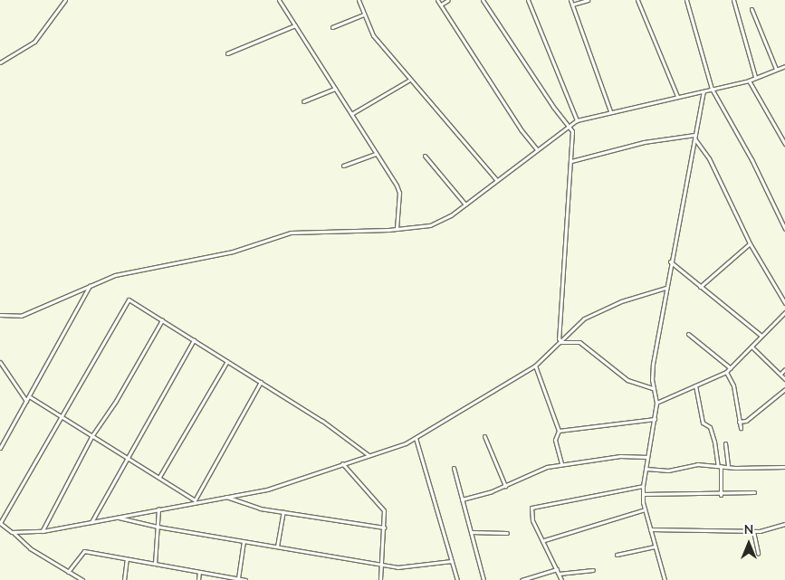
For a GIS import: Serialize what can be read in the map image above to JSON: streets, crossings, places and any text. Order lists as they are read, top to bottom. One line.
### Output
{"north":"top"}
